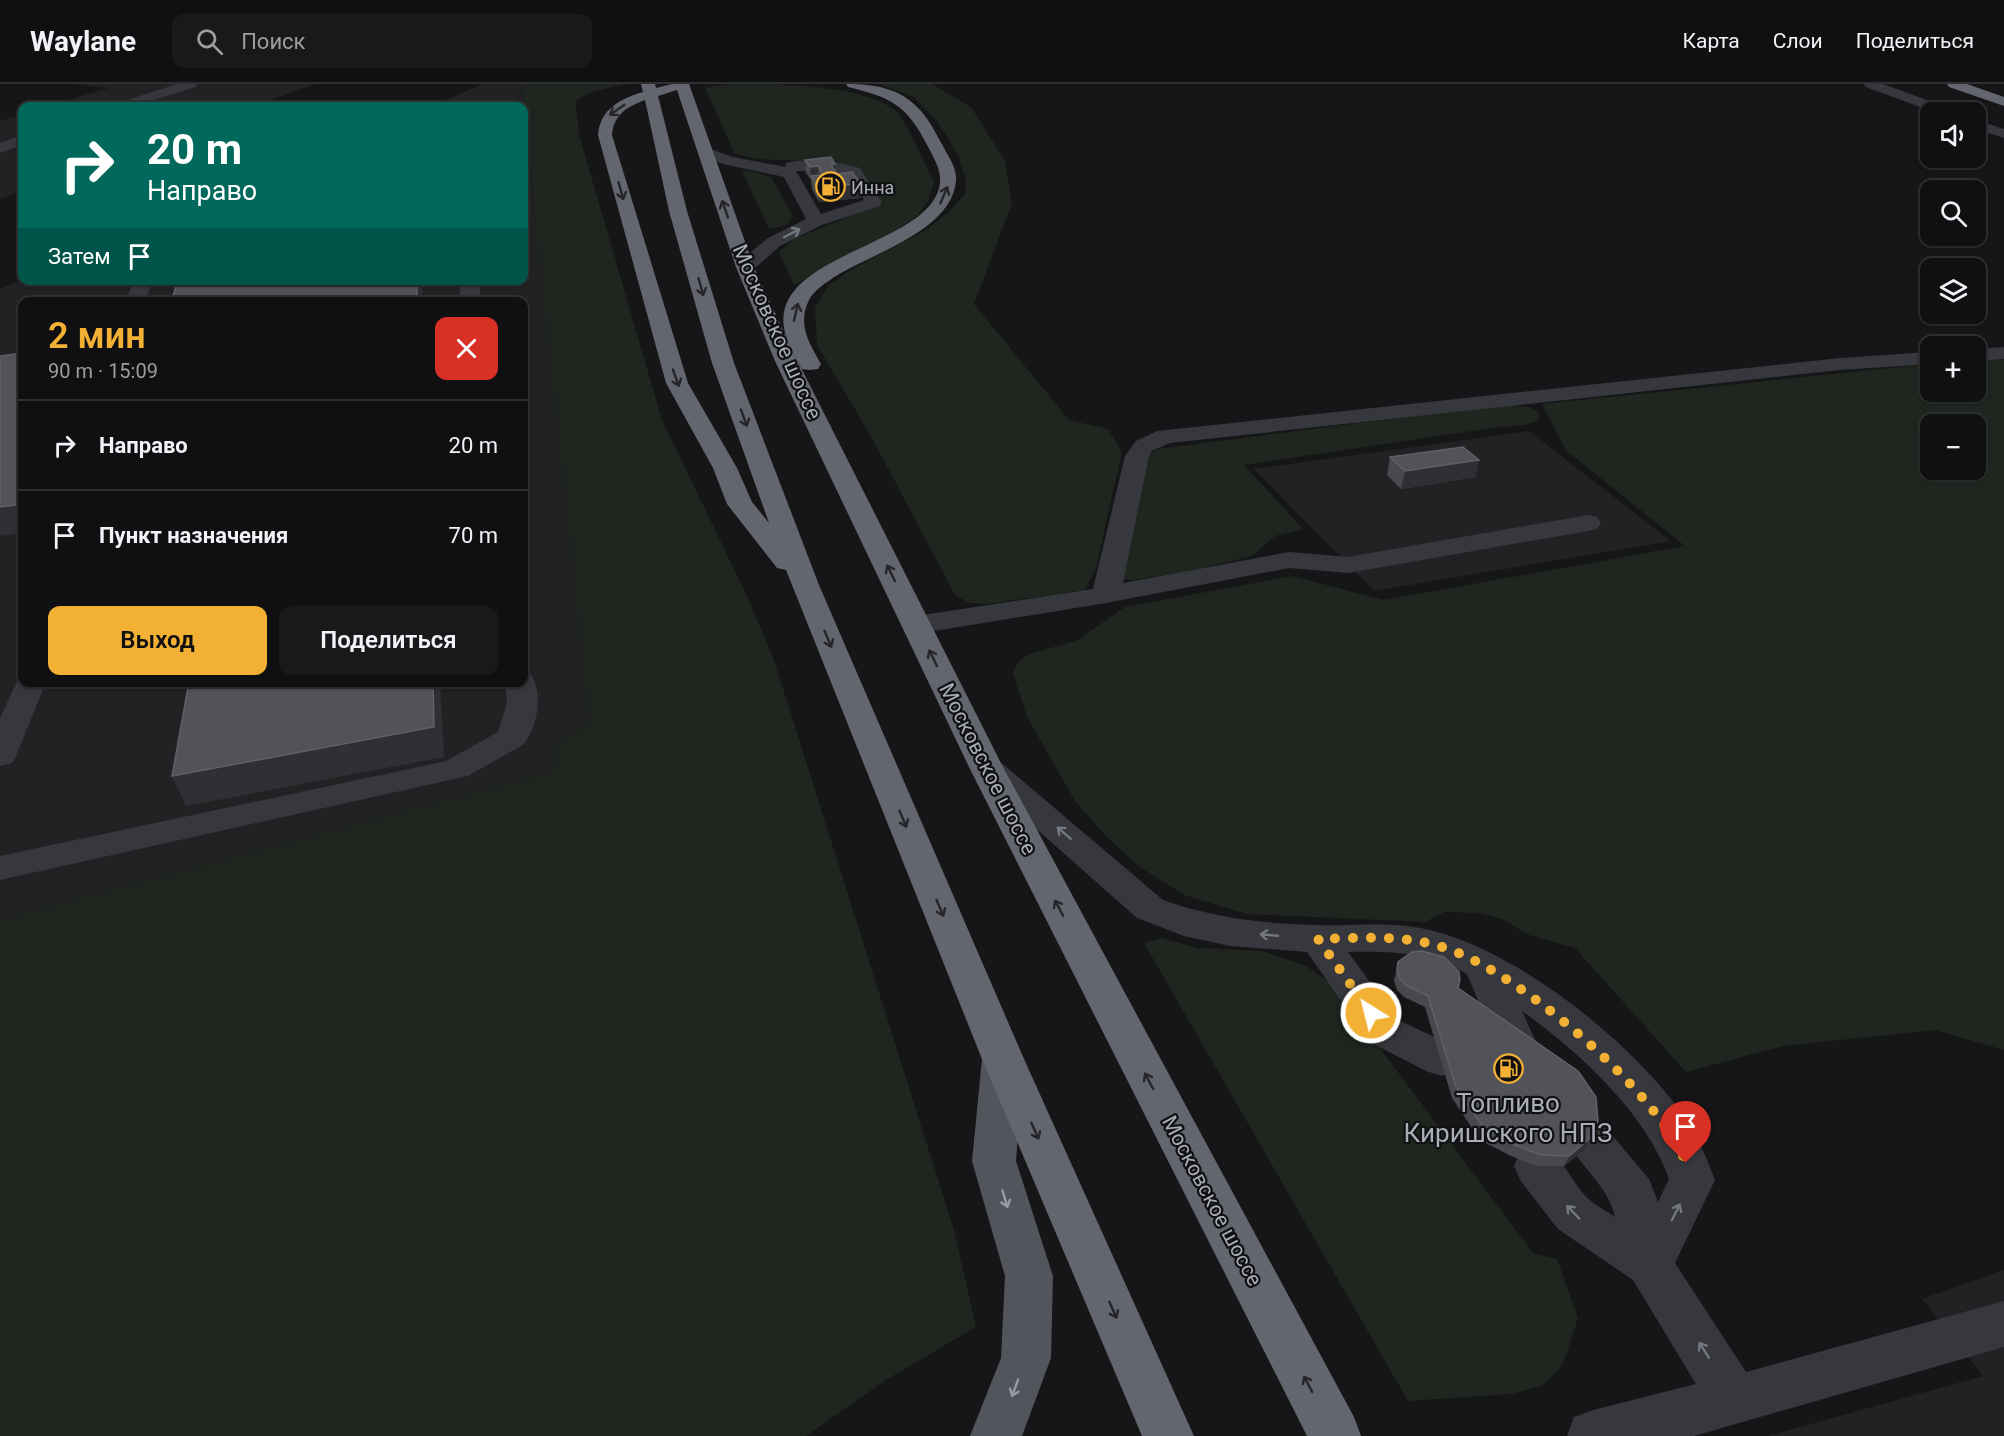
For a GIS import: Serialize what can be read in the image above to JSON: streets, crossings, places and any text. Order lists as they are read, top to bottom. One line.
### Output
{"streets":{"highway":["Московское шоссе"]},"places":{"fuel station":["Инна","Топливо Киришского НПЗ"]},"page":{"header":"Waylane","search":"Поиск","nav":["Карта","Слои","Поделиться"],"map_buttons":["+","−"],"turn":["20 m","Направо"],"then":"Затем","heading":["2 мин","90 m · 15:09"],"list":[{"name":"Направо","value":"20 m"},{"name":"Пункт назначения","value":"70 m"}],"buttons":["Выход","Поделиться"]}}
